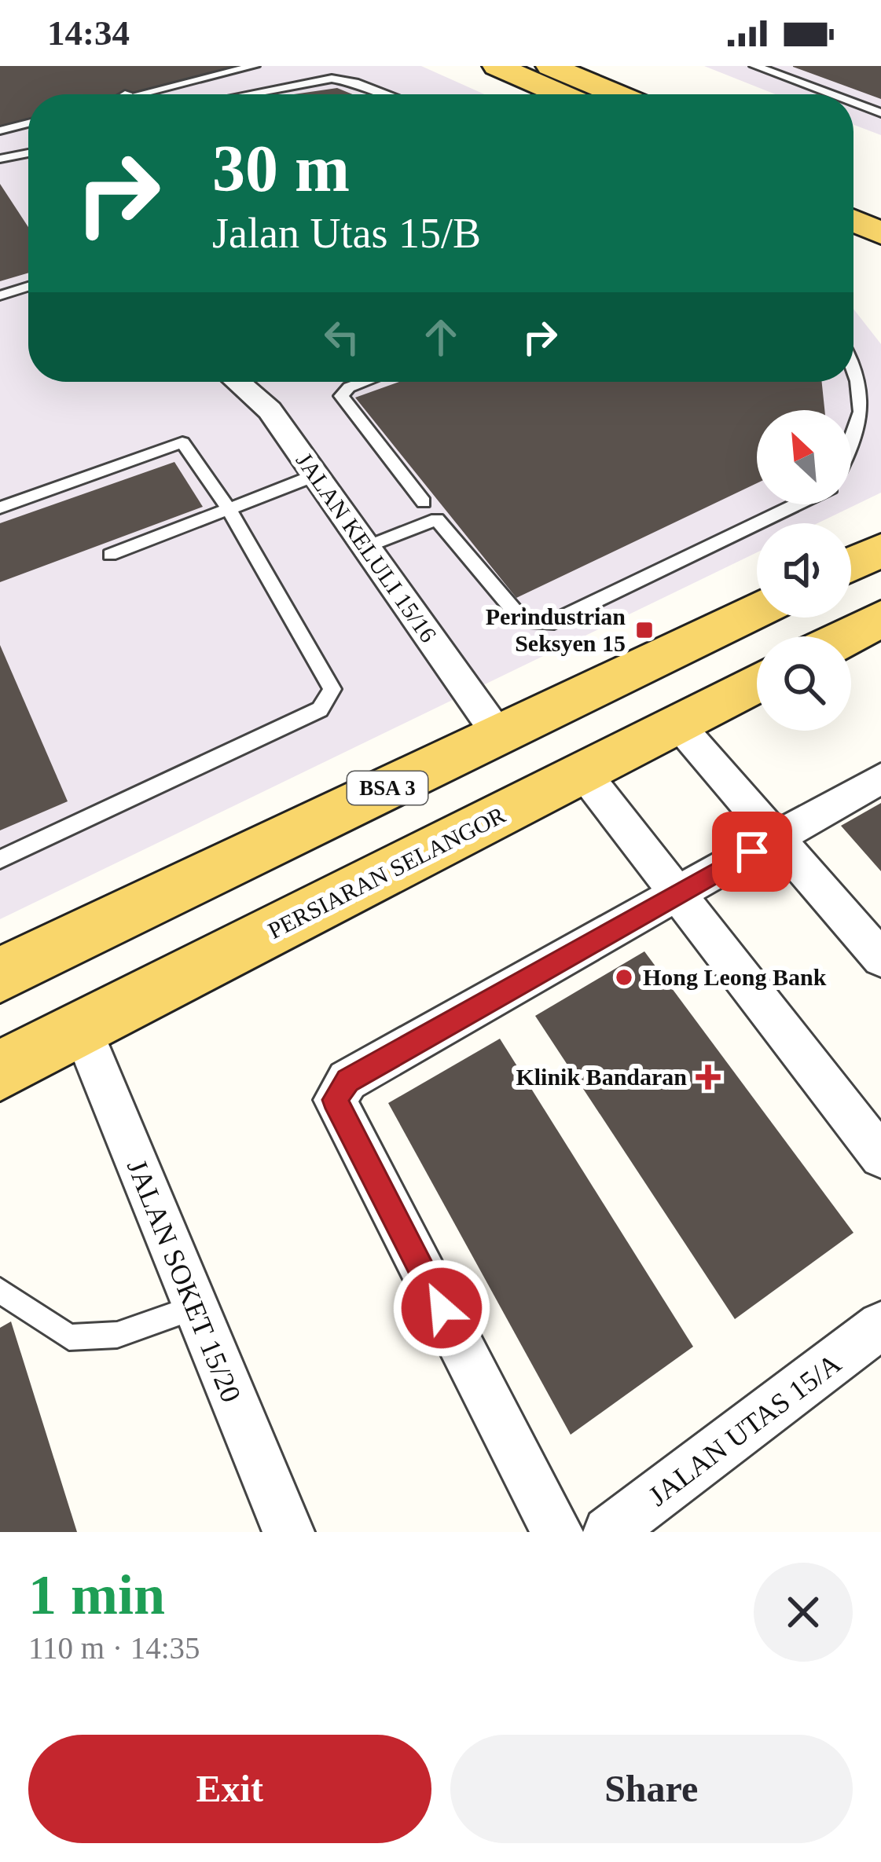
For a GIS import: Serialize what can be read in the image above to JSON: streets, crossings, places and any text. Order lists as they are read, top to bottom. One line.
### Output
{"streets":{"main road":["BSA 3","PERSIARAN SELANGOR"],"street":["JALAN KELULI 15/16","JALAN SOKET 15/20","JALAN UTAS 15/A"]},"crossings":[["JALAN KELULI 15/16","BSA 3"],["PERSIARAN SELANGOR","JALAN SOKET 15/20"]],"places":{"transit":["Perindustrian Seksyen 15"],"other":["Hong Leong Bank"],"health":["Klinik Bandaran"]},"north":"top left","page":{"status":"14:34","turn":["30 m","Jalan Utas 15/B"],"heading":["1 min","110 m · 14:35"],"buttons":["Exit","Share"]}}
